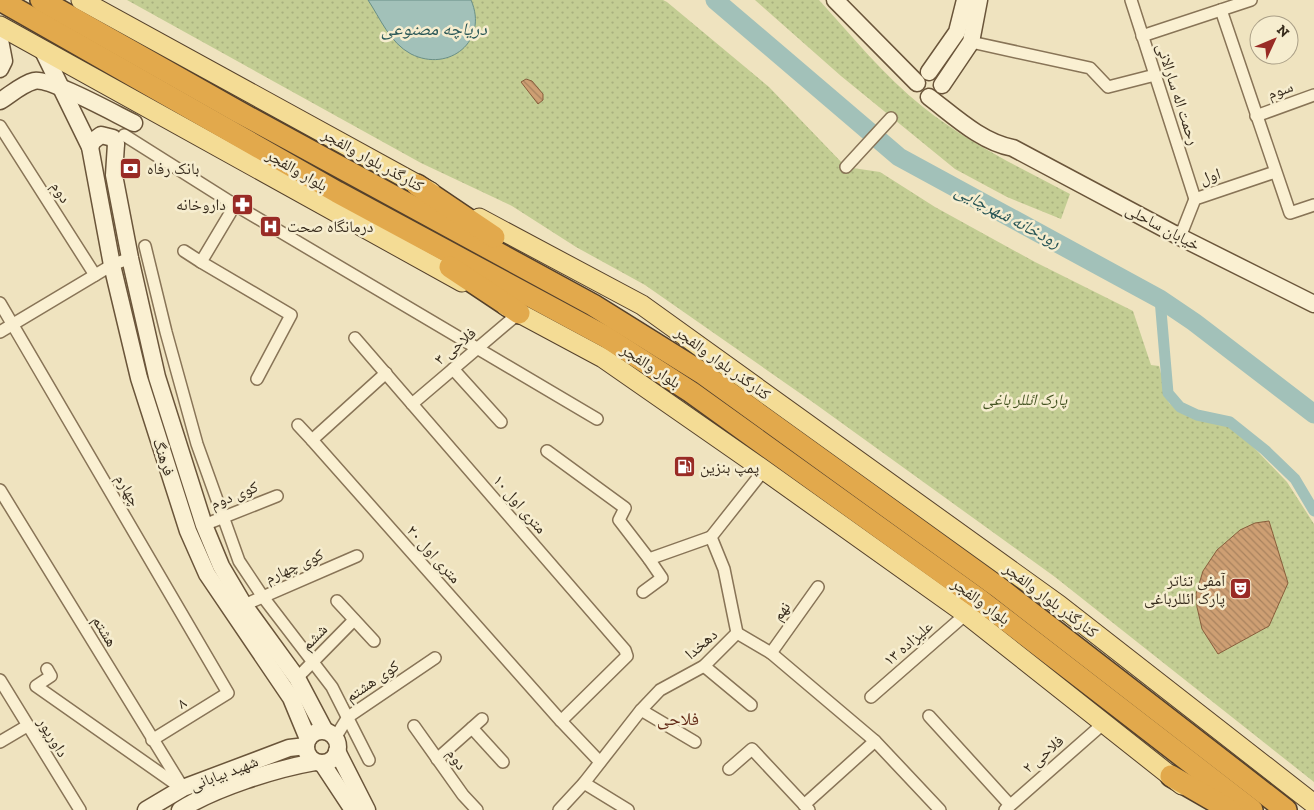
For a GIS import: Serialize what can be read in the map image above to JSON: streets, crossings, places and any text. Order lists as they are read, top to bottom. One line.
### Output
{"streets":{"highway":["بلوار والفجر"],"main road":["کنارگذر بلوار والفجر"],"street":["سوم","رحمت اله سارالانی","اول","دوم","خیابان ساحلی","فلاحی ۳","فرهنگ","چهارم","کوی دوم","۱۰ متری اول","۲۰ متری اول","کوی چهارم","نهم","هشتم","ششم","۱۳ علیزاده","دهخدا","کوی هشتم","۸","داورپور","فلاحی ۲","شهید بیابانی"]},"crossings":[["رحمت اله سارالانی","اول"],["اول","خیابان ساحلی"],["فلاحی ۳","۱۰ متری اول"],["فرهنگ","کوی دوم"],["فرهنگ","کوی چهارم"],["فرهنگ","ششم"],["فرهنگ","کوی هشتم"],["فرهنگ","شهید بیابانی"],["چهارم","۸"],["۱۰ متری اول","۲۰ متری اول"],["۲۰ متری اول","دهخدا"],["هشتم","۸"],["هشتم","شهید بیابانی"],["کوی هشتم","شهید بیابانی"]],"districts":["فلاحی"],"water":["دریاچه مصنوعی","رودخانه شهرچایی"],"parks":["پارک ائللر باغی"],"places":{"bank":["بانک رفاه"],"pharmacy":["داروخانه"],"hospital":["درمانگاه صحت"],"fuel station":["پمپ بنزین"],"theatre":["آمفی تئاتر پارک ائللرباغی"]},"north":"top right"}
